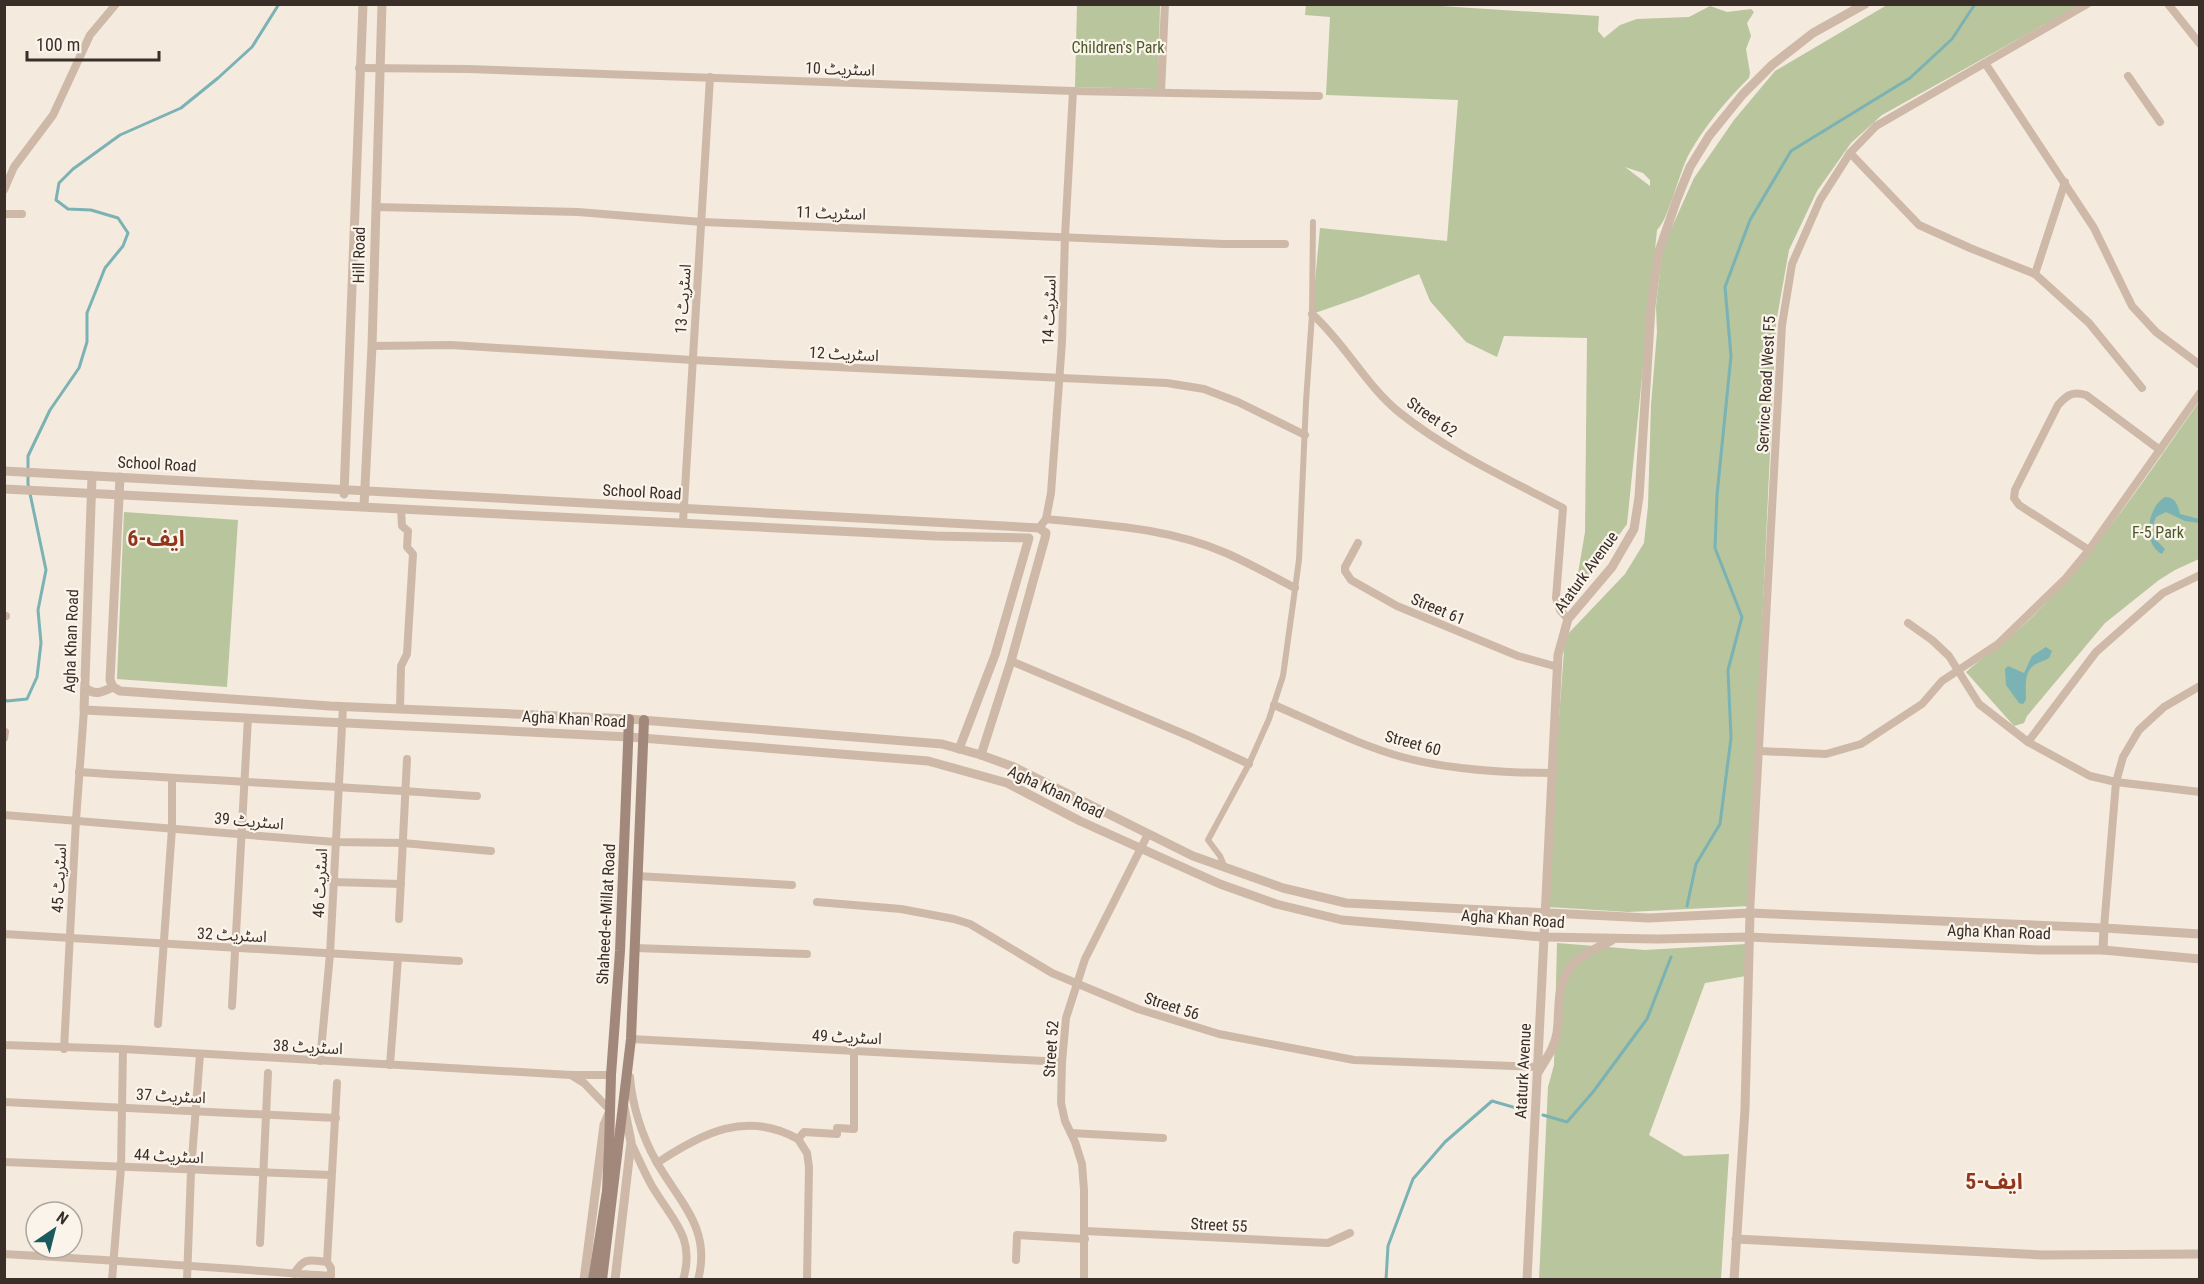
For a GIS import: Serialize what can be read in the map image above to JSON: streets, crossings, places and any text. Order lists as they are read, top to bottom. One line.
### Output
{"streets":{"main road":["Shaheed-e-Millat Road"],"street":["اسٹریٹ 10","اسٹریٹ 11","Hill Road","اسٹریٹ 13","اسٹریٹ 14","اسٹریٹ 12","Service Road West F5","Street 62","School Road","Ataturk Avenue","Street 61","Agha Khan Road","Street 60","اسٹریٹ 39","اسٹریٹ 45","اسٹریٹ 46","اسٹریٹ 32","Street 56","اسٹریٹ 49","اسٹریٹ 38","Street 52","اسٹریٹ 37","اسٹریٹ 44","Street 55"]},"crossings":[["اسٹریٹ 10","Hill Road"],["اسٹریٹ 10","اسٹریٹ 13"],["اسٹریٹ 10","اسٹریٹ 14"],["اسٹریٹ 11","Hill Road"],["اسٹریٹ 11","اسٹریٹ 13"],["اسٹریٹ 11","اسٹریٹ 14"],["Hill Road","اسٹریٹ 12"],["Hill Road","School Road"],["اسٹریٹ 13","اسٹریٹ 12"],["اسٹریٹ 13","School Road"],["اسٹریٹ 14","اسٹریٹ 12"],["اسٹریٹ 14","School Road"],["Service Road West F5","Agha Khan Road"],["Street 62","Ataturk Avenue"],["School Road","Agha Khan Road"],["Ataturk Avenue","Street 61"],["Ataturk Avenue","Agha Khan Road"],["Ataturk Avenue","Street 60"],["Ataturk Avenue","Street 56"],["Agha Khan Road","اسٹریٹ 45"],["Agha Khan Road","اسٹریٹ 46"],["Agha Khan Road","Shaheed-e-Millat Road"],["Agha Khan Road","Street 52"],["اسٹریٹ 39","اسٹریٹ 45"],["اسٹریٹ 39","اسٹریٹ 46"],["اسٹریٹ 45","اسٹریٹ 32"],["اسٹریٹ 45","اسٹریٹ 38"],["اسٹریٹ 46","اسٹریٹ 32"],["اسٹریٹ 46","اسٹریٹ 38"],["Shaheed-e-Millat Road","اسٹریٹ 49"],["Shaheed-e-Millat Road","اسٹریٹ 38"],["Street 56","Street 52"],["اسٹریٹ 49","Street 52"],["Street 52","Street 55"]],"districts":["ایف-6","ایف-5"],"parks":["Children's Park","F-5 Park"],"scale_bar":"100 m","north":"top right"}
